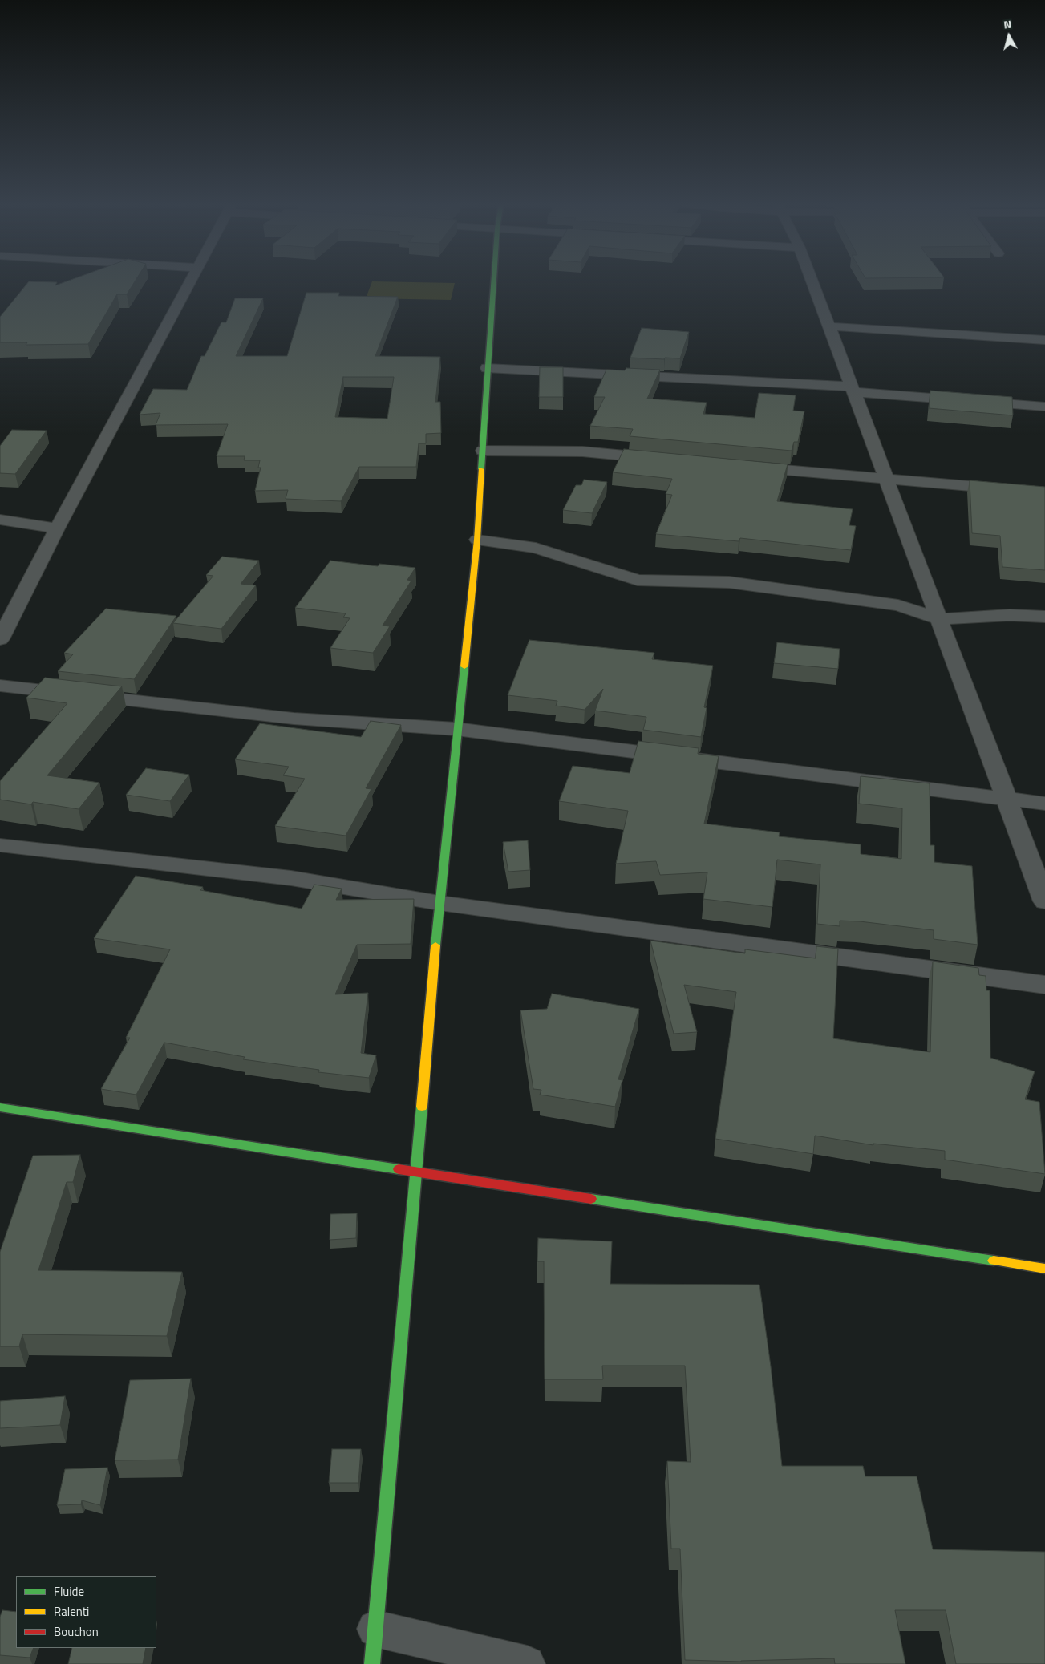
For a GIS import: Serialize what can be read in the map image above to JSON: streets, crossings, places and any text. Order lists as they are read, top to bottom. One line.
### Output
{"legend":["Fluide","Ralenti","Bouchon"],"north":"top"}
